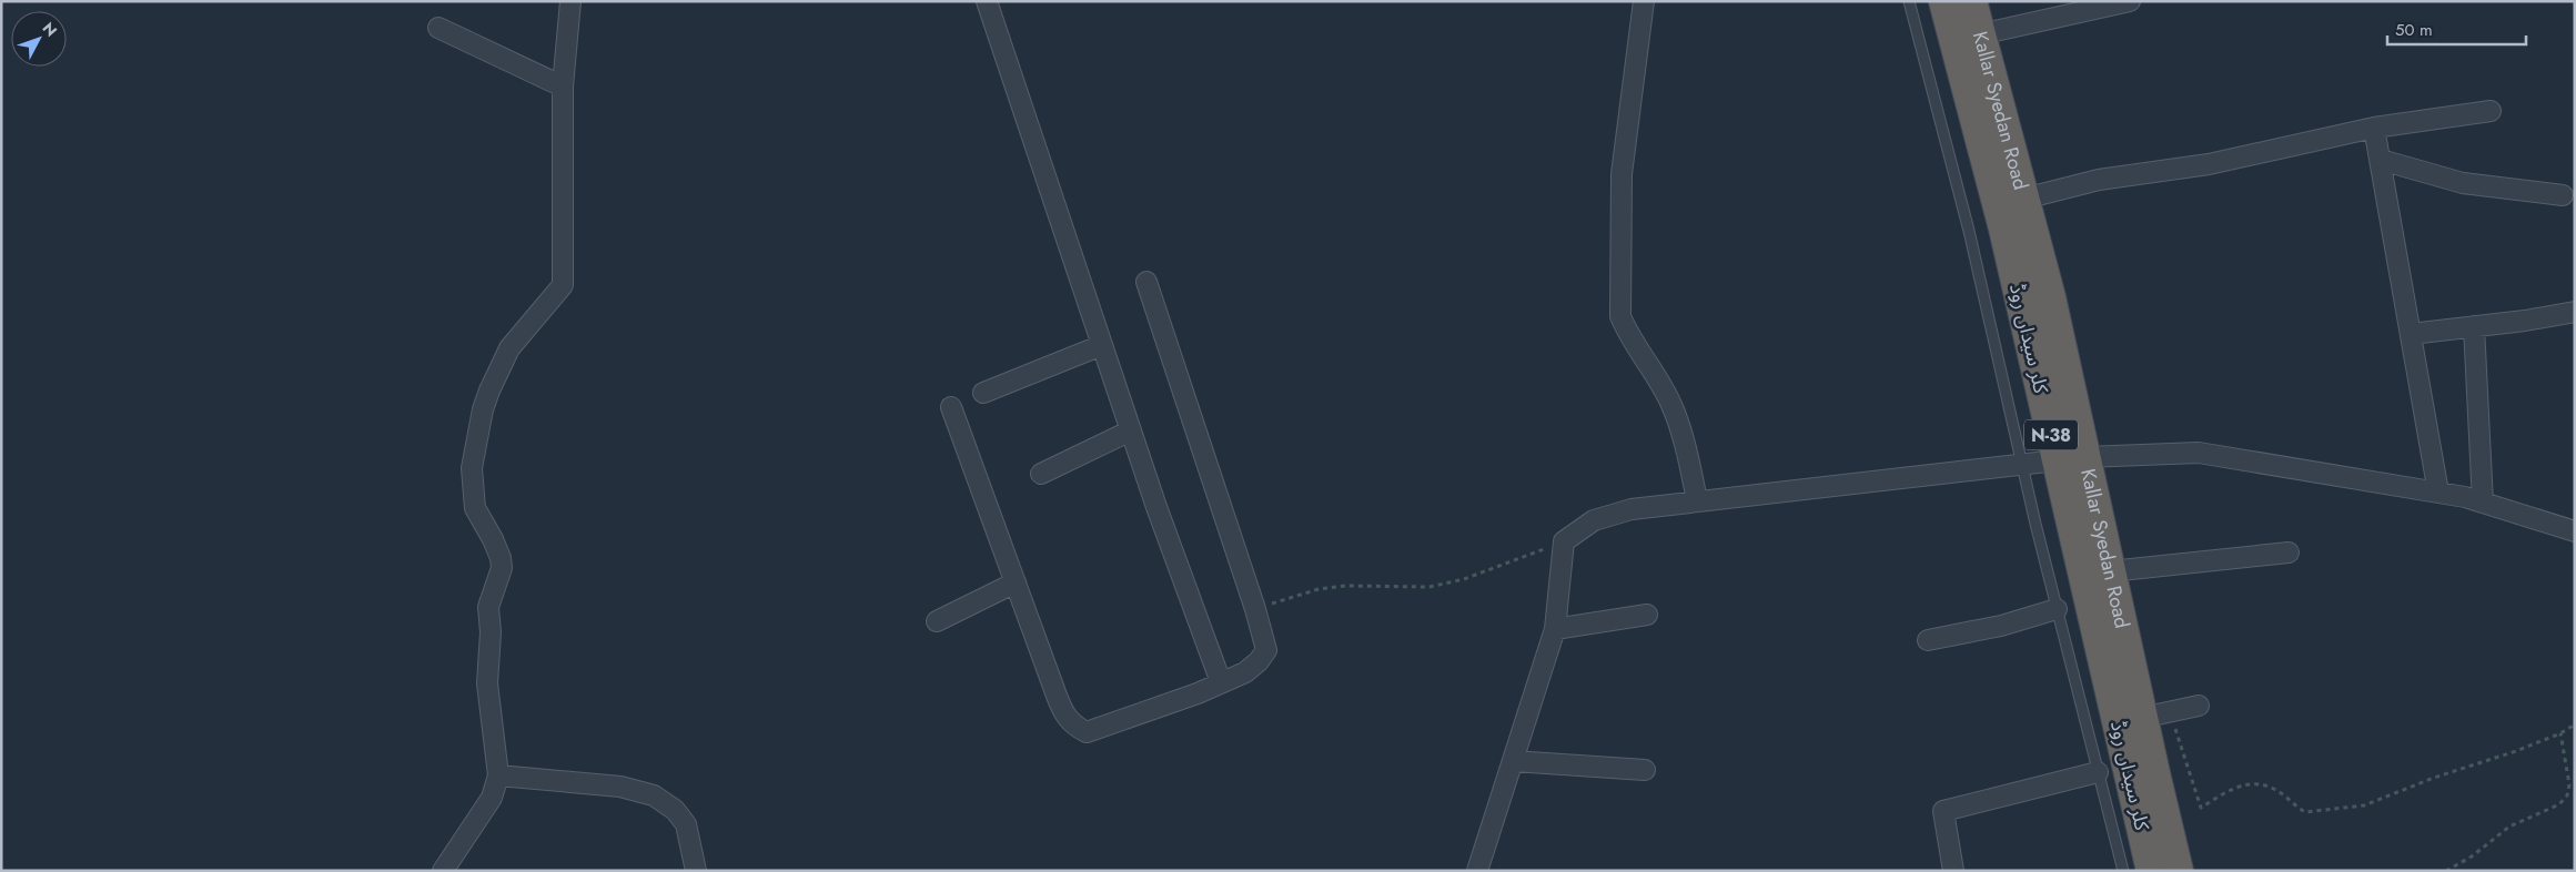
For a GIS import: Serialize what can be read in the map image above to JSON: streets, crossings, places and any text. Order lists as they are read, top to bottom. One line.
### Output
{"streets":{"highway":["Kallar Syedan Road","کلر سیداں روڈ","N-38"]},"crossings":[["Kallar Syedan Road","کلر سیداں روڈ"]],"scale_bar":"50 m","north":"top right"}
